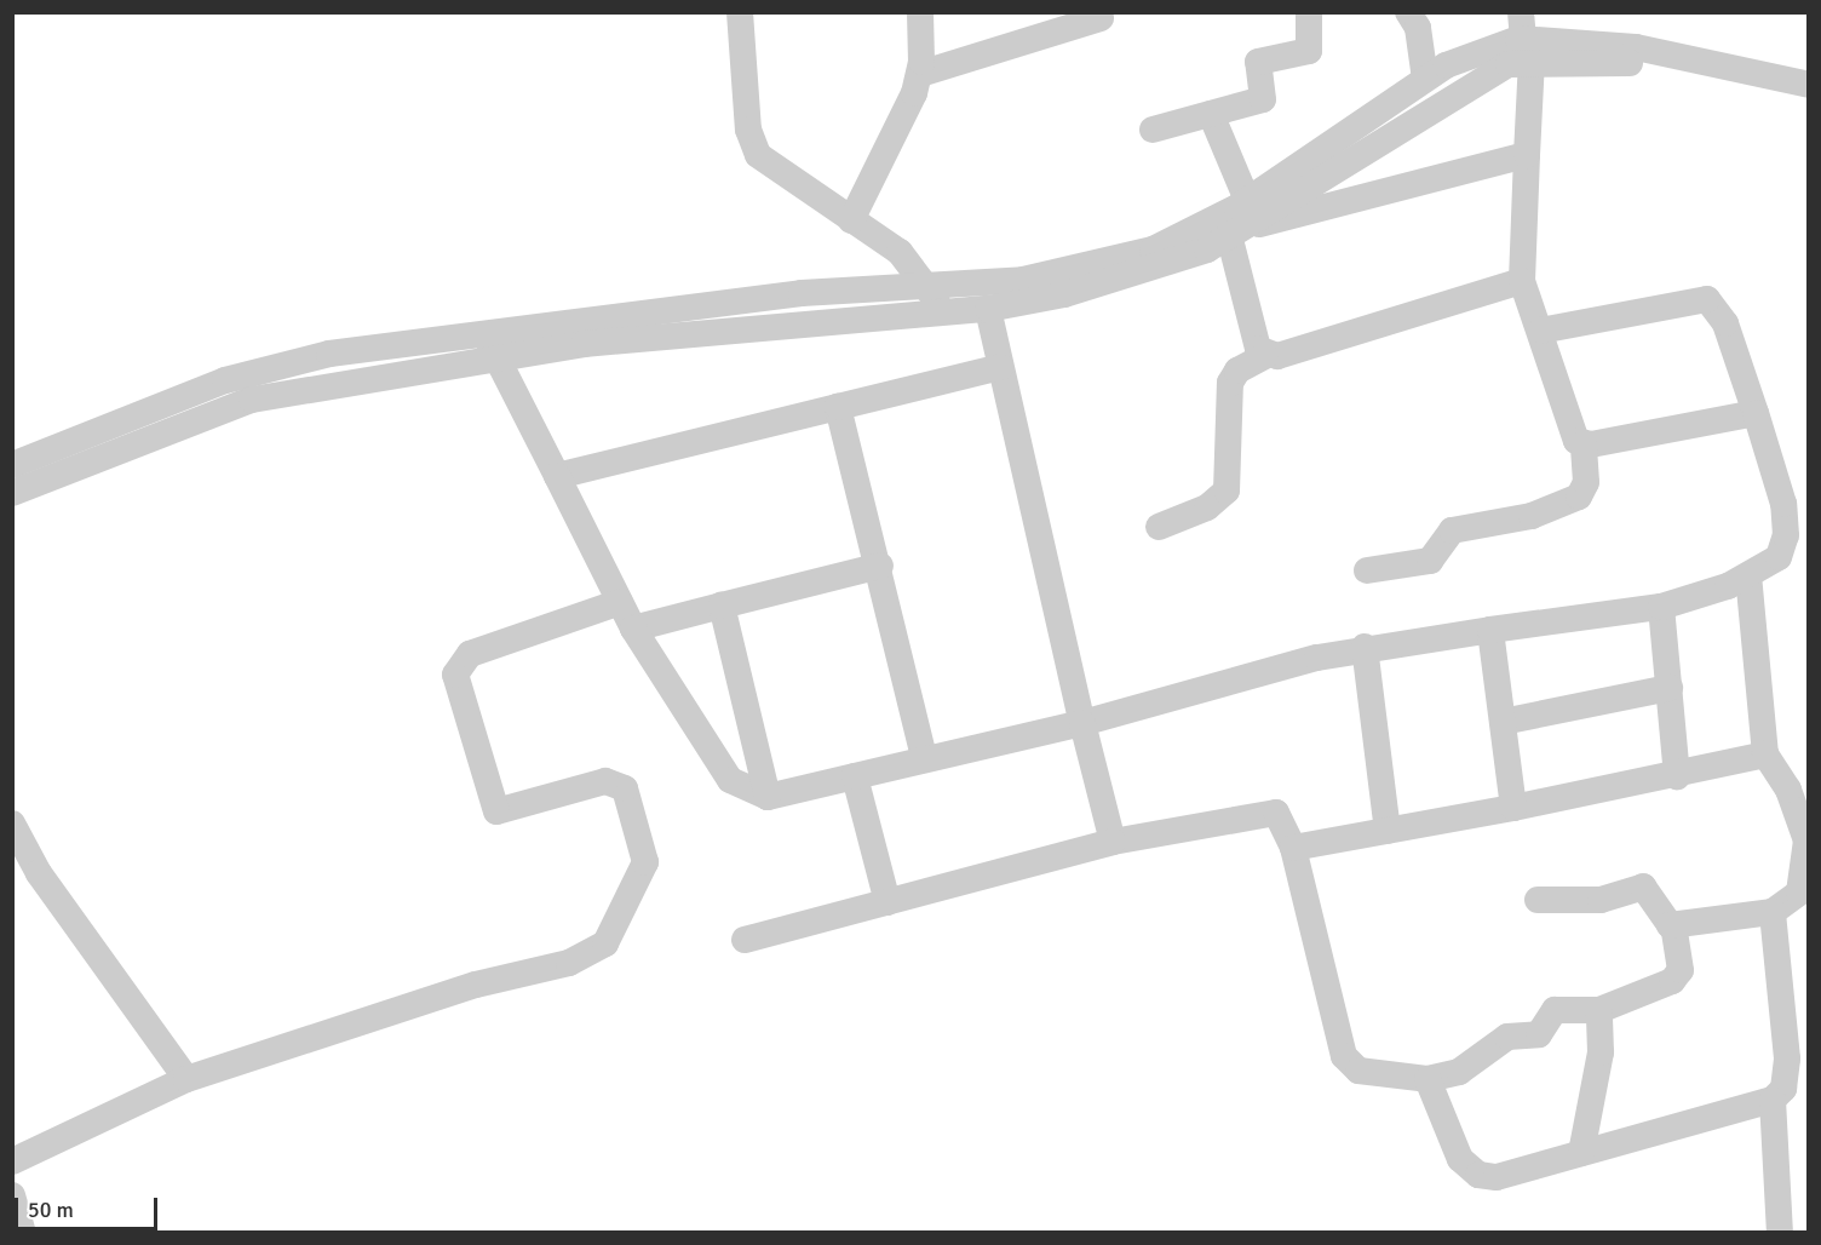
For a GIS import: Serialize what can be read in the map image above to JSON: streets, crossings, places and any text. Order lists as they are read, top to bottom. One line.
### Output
{"scale_bar":"50 m"}
